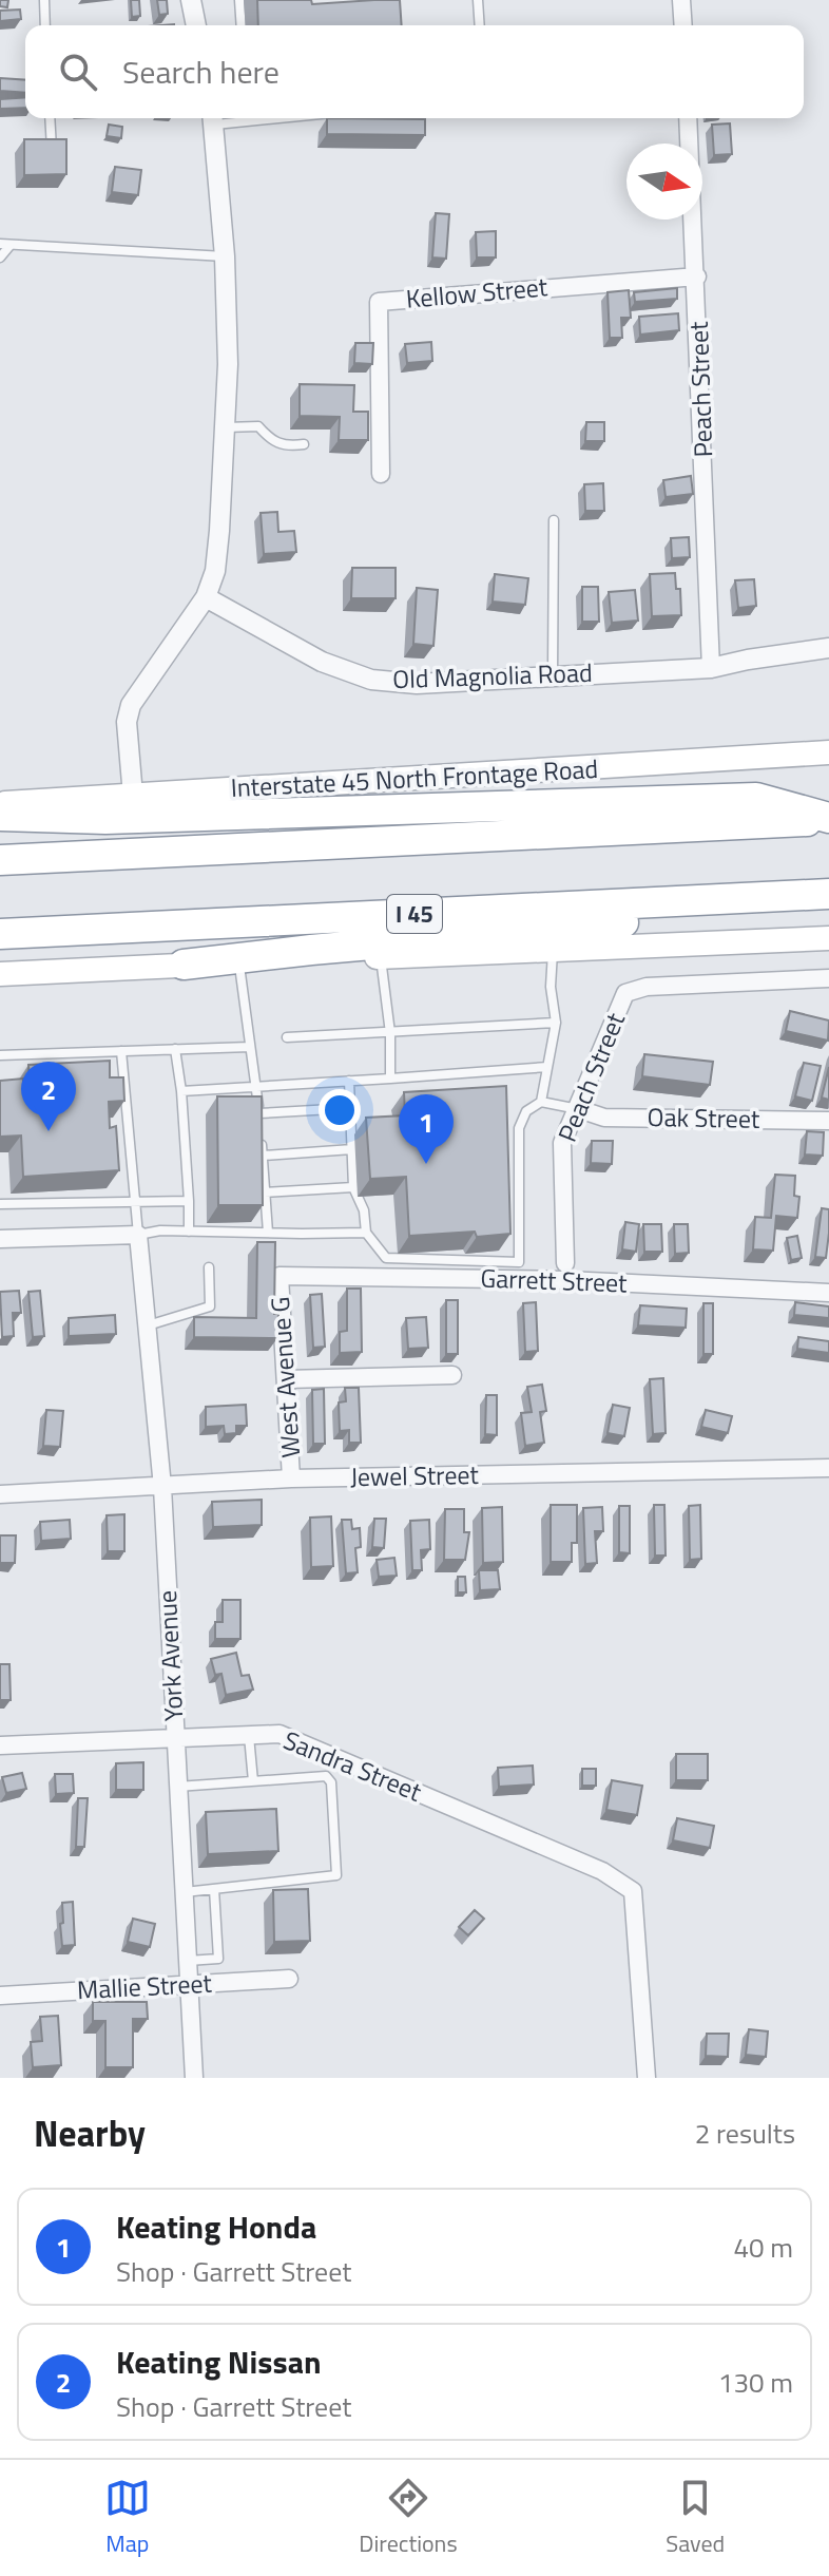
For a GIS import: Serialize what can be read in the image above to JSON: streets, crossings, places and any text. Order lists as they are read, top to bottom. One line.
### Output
{"streets":{"highway":["I 45"],"main road":["Interstate 45 North Frontage Road"],"street":["Kellow Street","Peach Street","Old Magnolia Road","Oak Street","Garrett Street","West Avenue G","Jewel Street","York Avenue","Sandra Street","Mallie Street"]},"crossings":[["Kellow Street","Peach Street"],["Peach Street","Old Magnolia Road"],["Peach Street","Oak Street"],["Garrett Street","West Avenue G"],["West Avenue G","Jewel Street"],["Jewel Street","York Avenue"],["York Avenue","Sandra Street"],["York Avenue","Mallie Street"]],"north":"right","page":{"search":"Search here","pins":["2","1"],"heading":["Nearby","2 results"],"list":[{"mark":"1","name":"Keating Honda","note":"Shop · Garrett Street","value":"40 m"},{"mark":"2","name":"Keating Nissan","note":"Shop · Garrett Street","value":"130 m"}],"nav":["Map","Directions","Saved"]}}
